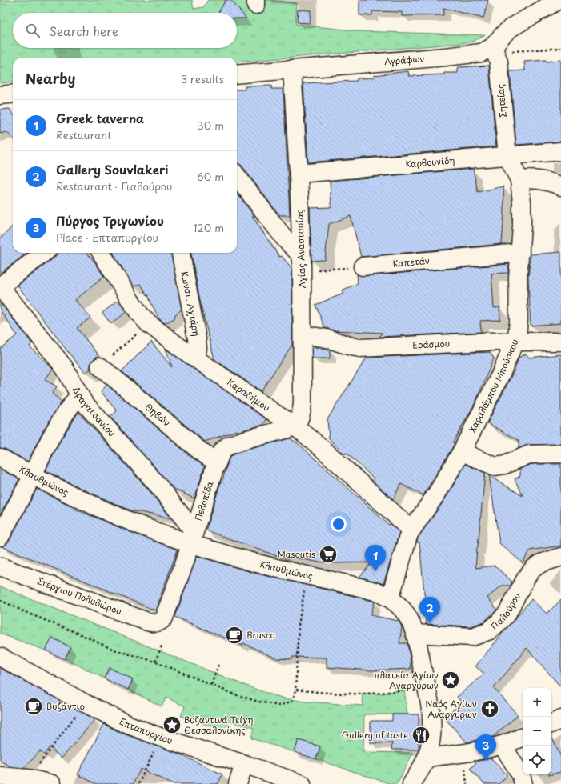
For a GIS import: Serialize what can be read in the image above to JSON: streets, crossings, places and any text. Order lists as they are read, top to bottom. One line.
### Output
{"streets":{"street":["Αγράφων","Σητείας","Καρβουνίδη","Αγίας Αναστασίας","Καπετάν","Κωνστ. Αχτάρη","Εράσμου","Χαραλάμπου Μπούσκου","Καραδήμου","Δραγατσανίου","Θηβών","Κλαυθμώνος","Πελοπίδα","Στέργιου Πολυδώρου","Γιαλούρου","Επταπυργίου"]},"crossings":[["Αγράφων","Σητείας"],["Αγράφων","Αγίας Αναστασίας"],["Σητείας","Καρβουνίδη"],["Σητείας","Χαραλάμπου Μπούσκου"],["Καρβουνίδη","Αγίας Αναστασίας"],["Καρβουνίδη","Χαραλάμπου Μπούσκου"],["Αγίας Αναστασίας","Εράσμου"],["Αγίας Αναστασίας","Καραδήμου"],["Αγίας Αναστασίας","Πελοπίδα"],["Καπετάν","Χαραλάμπου Μπούσκου"],["Κωνστ. Αχτάρη","Καραδήμου"],["Εράσμου","Χαραλάμπου Μπούσκου"],["Χαραλάμπου Μπούσκου","Καραδήμου"],["Χαραλάμπου Μπούσκου","Κλαυθμώνος"],["Καραδήμου","Πελοπίδα"],["Δραγατσανίου","Κλαυθμώνος"],["Δραγατσανίου","Πελοπίδα"],["Θηβών","Πελοπίδα"],["Κλαυθμώνος","Πελοπίδα"],["Κλαυθμώνος","Γιαλούρου"],["Πελοπίδα","Στέργιου Πολυδώρου"]],"places":{"supermarket":["Masoutis"],"cafe":["Brusco","Βυζάντιο"],"place":["πλατεία Αγίων Αναργύρων","Βυζαντινά Τείχη Θεσσαλονίκης"],"church":["Ναός Αγίων Αναργύρων"],"restaurant":["Gallery of taste"]},"page":{"search":"Search here","heading":["Nearby","3 results"],"list":[{"mark":"1","name":"Greek taverna","note":"Restaurant","value":"30 m"},{"mark":"2","name":"Gallery Souvlakeri","note":"Restaurant · Γιαλούρου","value":"60 m"},{"mark":"3","name":"Πύργος Τριγωνίου","note":"Place · Επταπυργίου","value":"120 m"}],"pins":["1","2","3"],"map_buttons":["+","−"]}}
